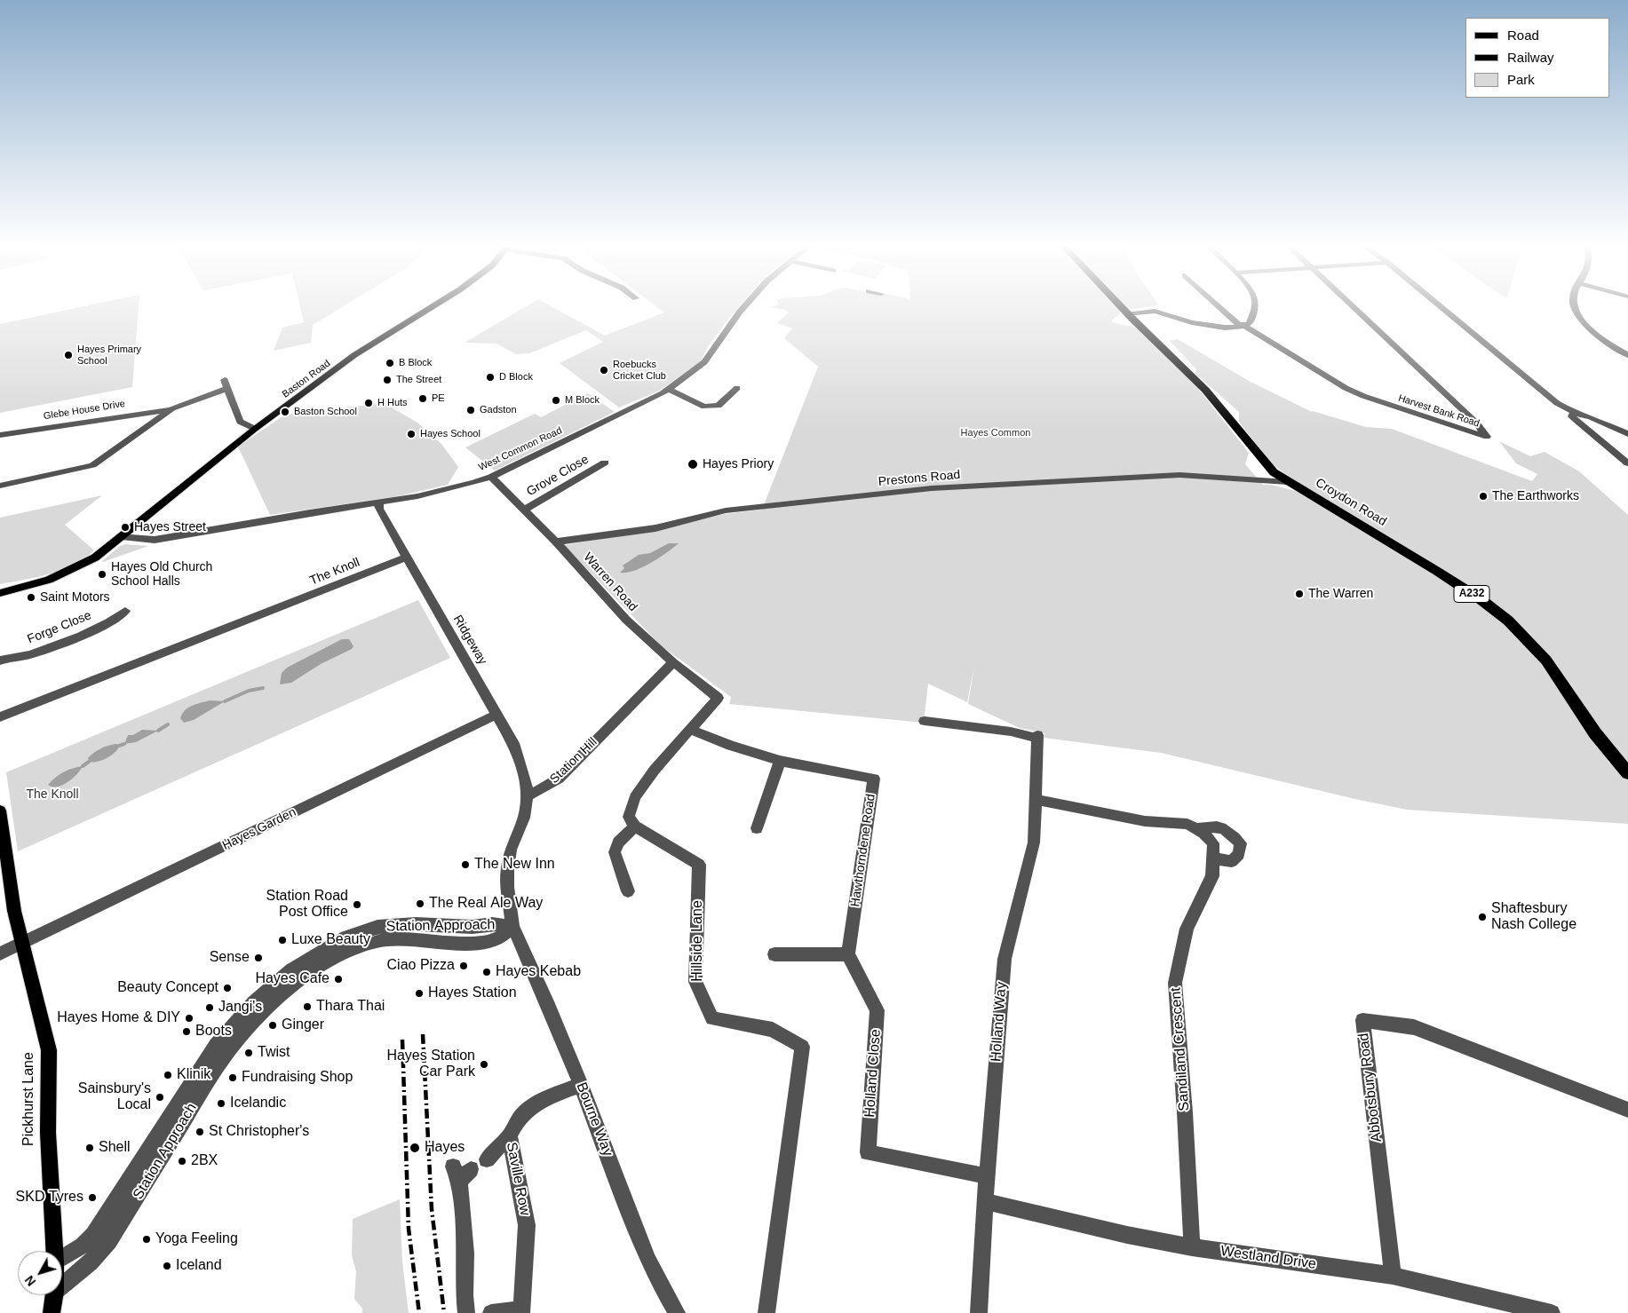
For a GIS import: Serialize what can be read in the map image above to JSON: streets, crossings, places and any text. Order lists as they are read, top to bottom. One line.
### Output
{"streets":{"highway":["Croydon Road","A232"],"main road":["Baston Road","Pickhurst Lane"],"street":["Glebe House Drive","Harvest Bank Road","West Common Road","Grove Close","Prestons Road","The Knoll","Warren Road","Forge Close","Ridgeway","Station Hill","Hayes Garden","Hawthorndene Road","Station Approach","Hillside Lane","Holland Way","Sandiland Crescent","Holland Close","Abbotsbury Road","Bourne Way","Saville Row","Westland Drive"]},"crossings":[["Baston Road","West Common Road"],["West Common Road","Warren Road"],["West Common Road","Ridgeway"],["Grove Close","Warren Road"],["Prestons Road","Croydon Road"],["Prestons Road","Warren Road"],["The Knoll","Ridgeway"],["Warren Road","Station Hill"],["Warren Road","Hawthorndene Road"],["Ridgeway","Station Hill"],["Ridgeway","Hayes Garden"],["Hayes Garden","Pickhurst Lane"],["Hawthorndene Road","Holland Close"],["Station Approach","Bourne Way"],["Holland Way","Sandiland Crescent"],["Holland Way","Holland Close"],["Holland Way","Westland Drive"],["Sandiland Crescent","Westland Drive"],["Abbotsbury Road","Westland Drive"],["Bourne Way","Saville Row"]],"parks":["Hayes Common","The Knoll"],"places":["Hayes Primary School","B Block","Roebucks Cricket Club","D Block","The Street","PE","M Block","H Huts","Gadston","Baston School","Hayes School","Hayes Priory","The Earthworks","Hayes Street","Hayes Old Church School Halls","The Warren","Saint Motors","The New Inn","The Real Ale Way","Station Road Post Office","Shaftesbury Nash College","Luxe Beauty","Sense","Ciao Pizza","Hayes Kebab","Hayes Cafe","Beauty Concept","Hayes Station","Thara Thai","Jangi's","Hayes Home & DIY","Ginger","Boots","Twist","Hayes Station Car Park","Klinik","Fundraising Shop","Sainsbury's Local","Icelandic","St Christopher's","Shell","Hayes","2BX","SKD Tyres","Yoga Feeling","Iceland"],"legend":["Road","Railway","Park"],"north":"bottom left"}
